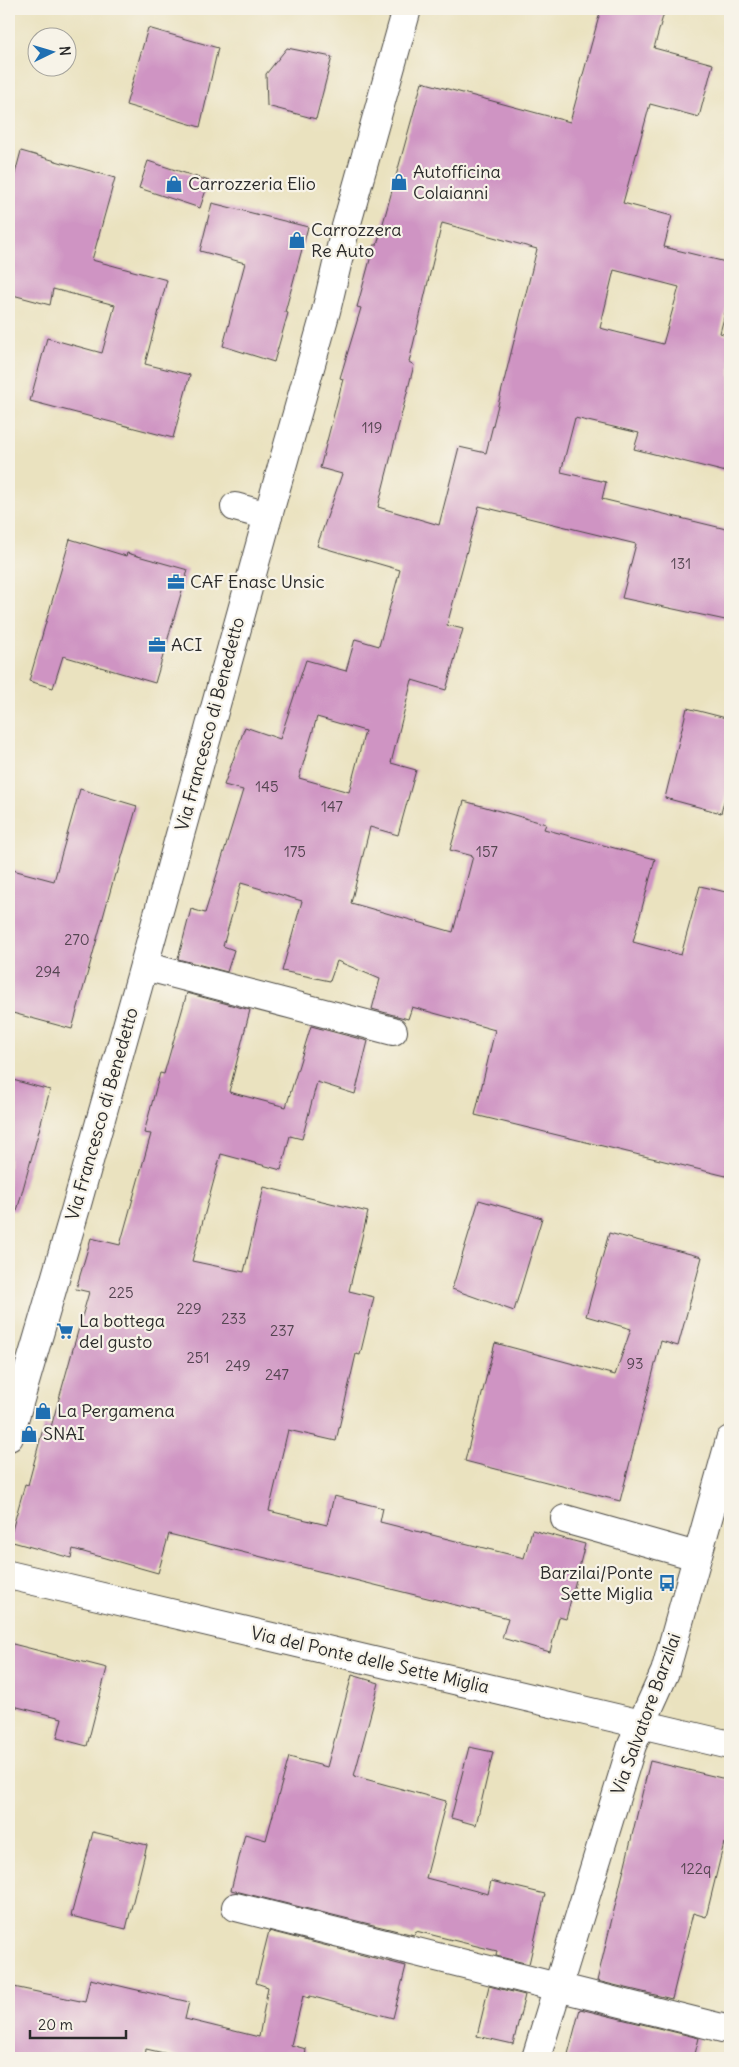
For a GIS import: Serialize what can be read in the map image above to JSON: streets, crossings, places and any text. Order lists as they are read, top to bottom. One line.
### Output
{"streets":{"street":["Via Francesco di Benedetto","Via del Ponte delle Sette Miglia","Via Salvatore Barzilai"]},"crossings":[["Via del Ponte delle Sette Miglia","Via Salvatore Barzilai"]],"places":{"shop":["Autofficina Colaianni","Carrozzeria Elio","Carrozzera Re Auto","La Pergamena","SNAI"],"office":["CAF Enasc Unsic","ACI"],"supermarket":["La bottega del gusto"],"bus stop":["Barzilai/Ponte Sette Miglia"]},"house_numbers":["119","131","145","147","175","157","270","294","225","229","233","237","251","93","249","247","122q"],"scale_bar":"20 m","north":"right"}
